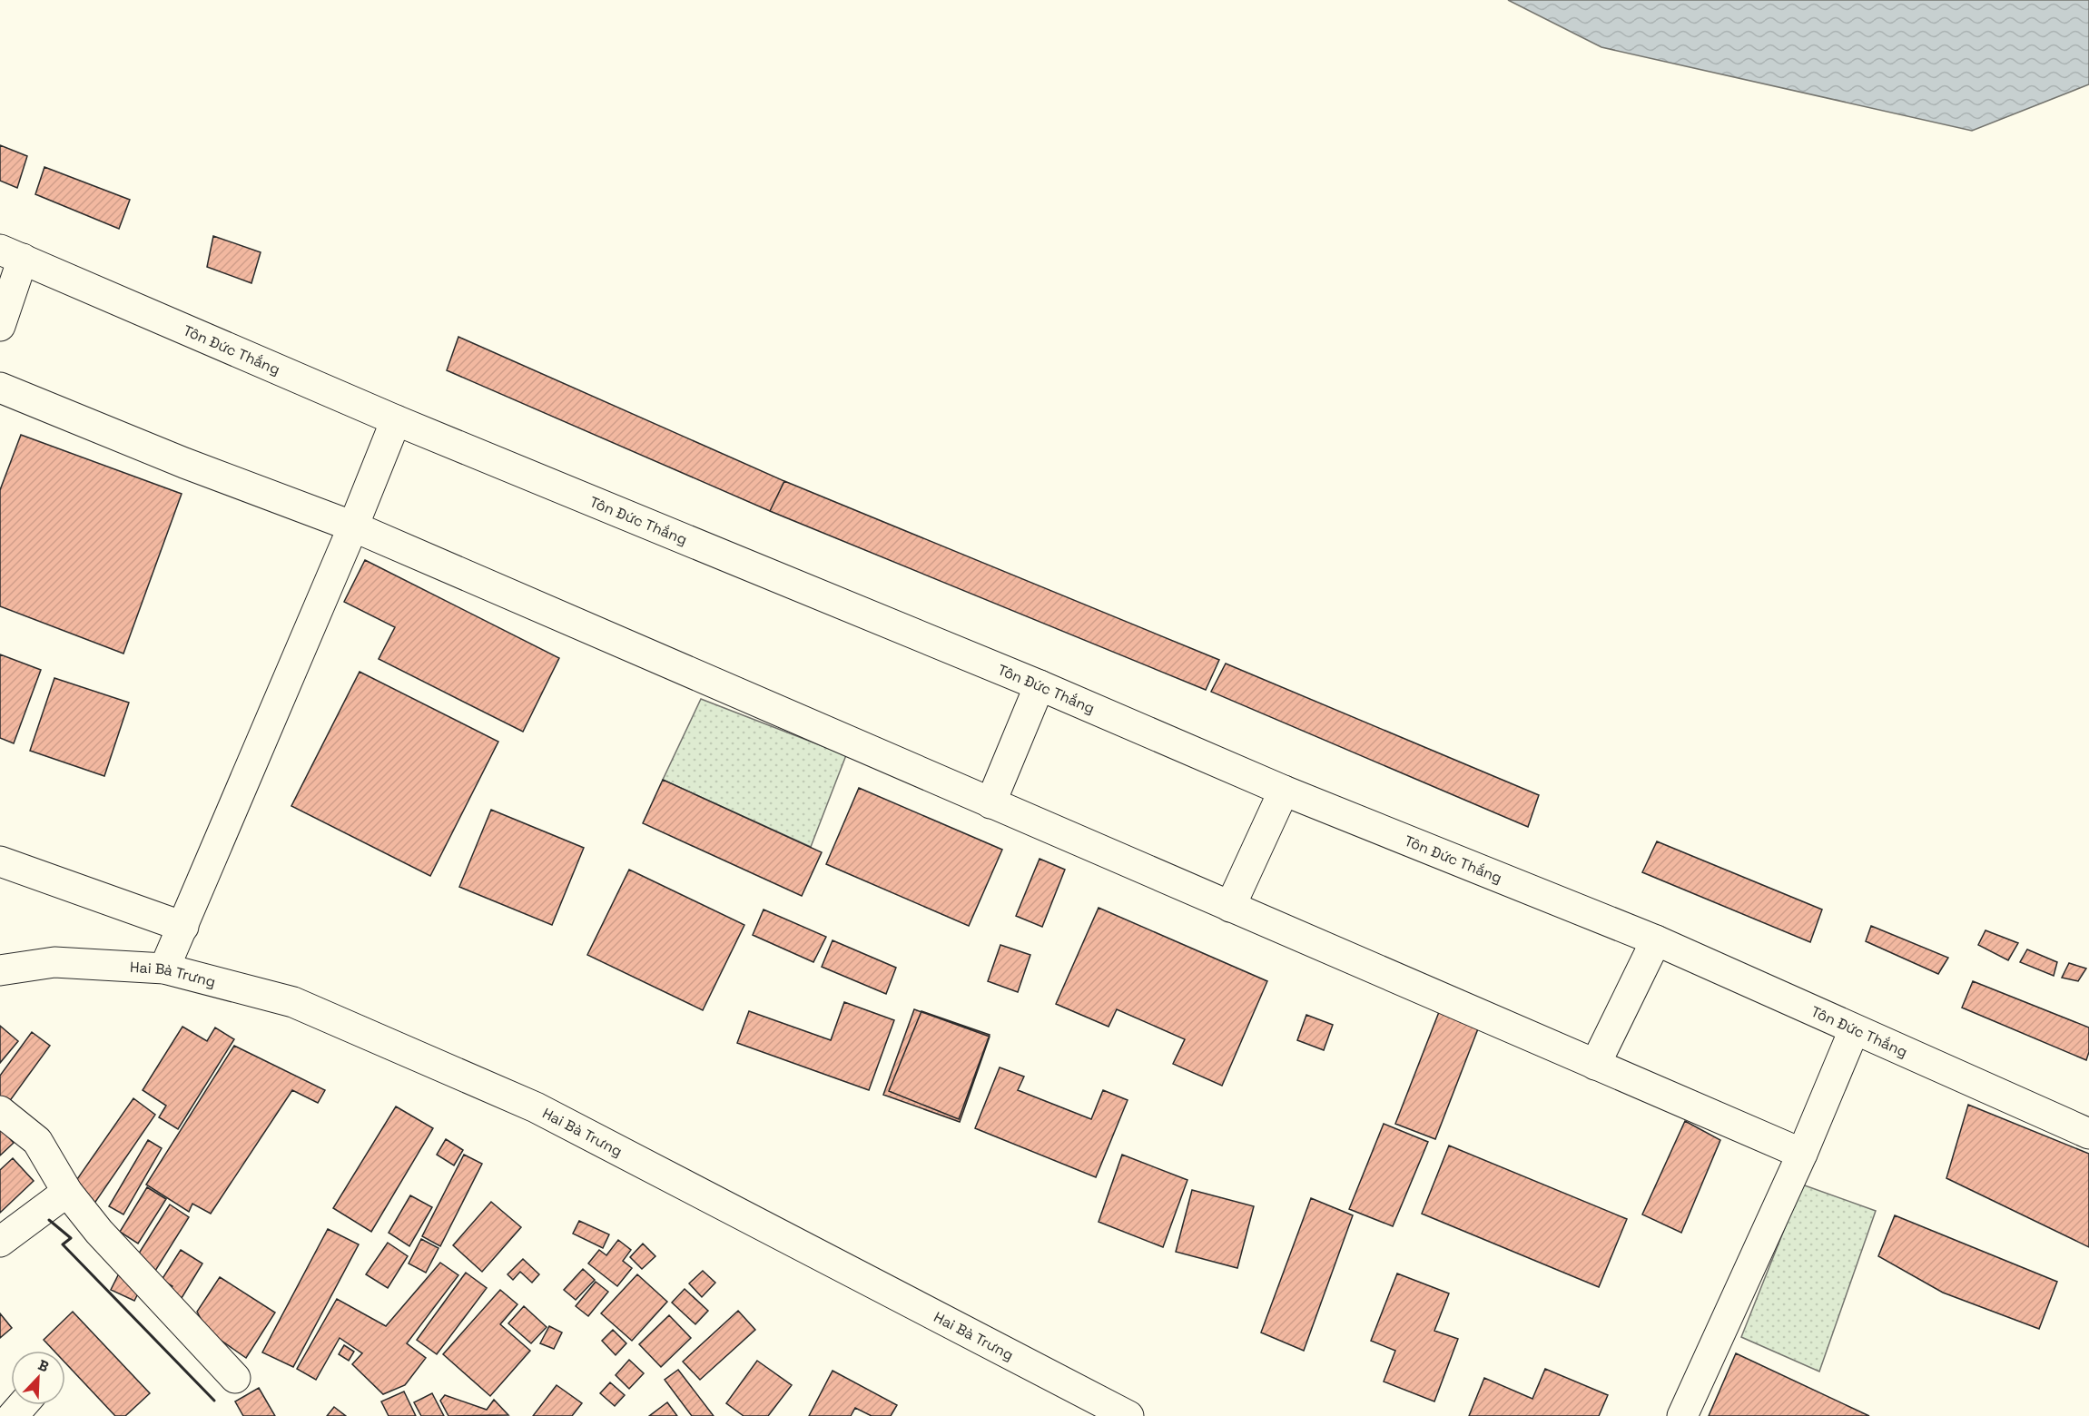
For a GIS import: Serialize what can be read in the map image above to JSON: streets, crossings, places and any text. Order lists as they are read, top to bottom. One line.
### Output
{"streets":{"street":["Tôn Đức Thắng","Hai Bà Trưng"]},"north":"top right"}
